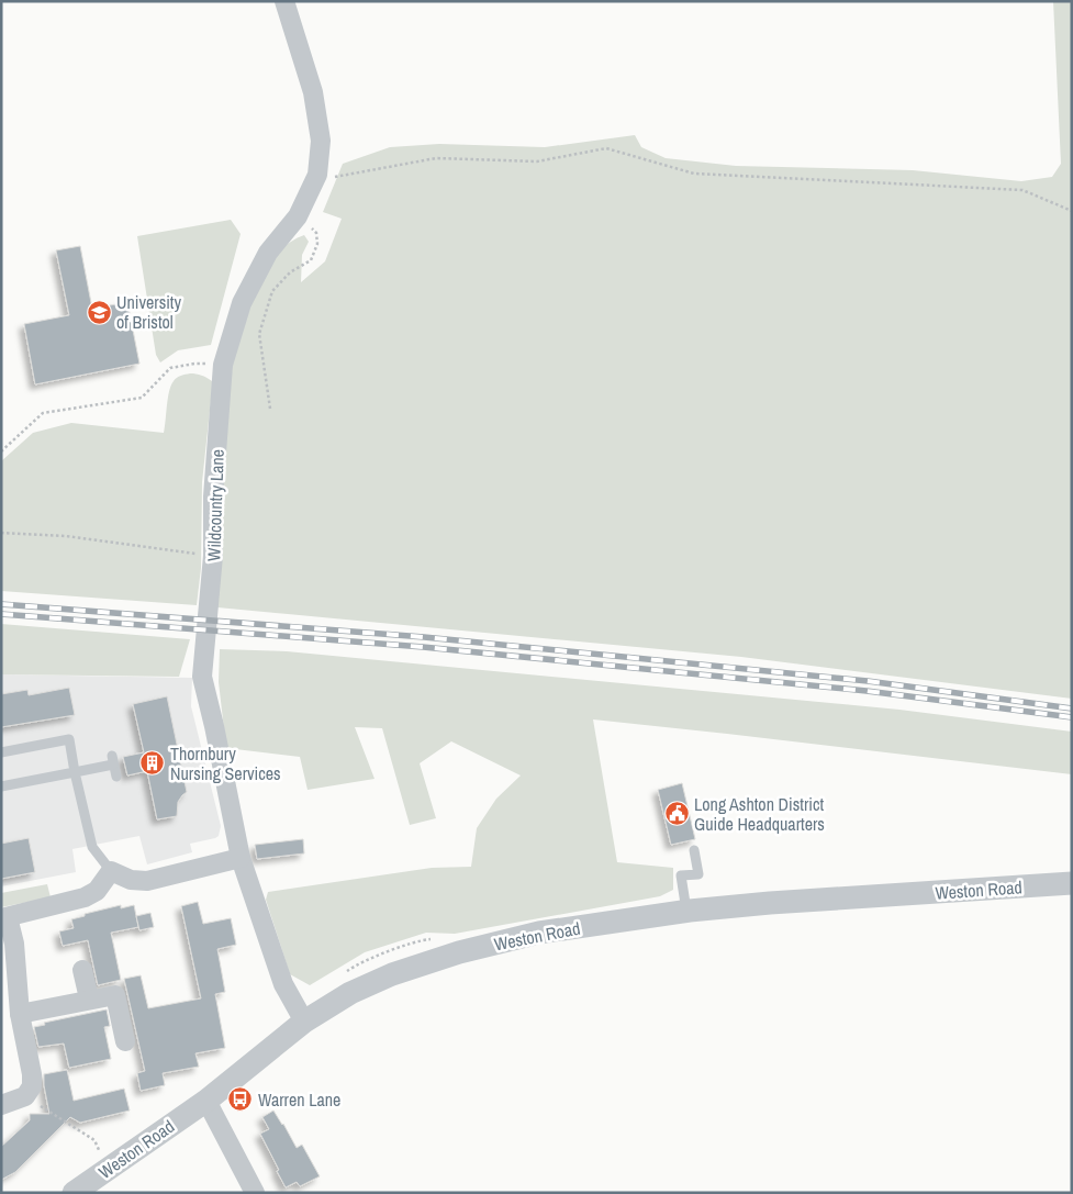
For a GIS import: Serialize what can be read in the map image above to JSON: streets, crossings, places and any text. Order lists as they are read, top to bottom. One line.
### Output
{"streets":{"street":["Wildcountry Lane","Weston Road"]},"crossings":[["Wildcountry Lane","Weston Road"]],"places":{"school or university":["University of Bristol"],"building":["Thornbury Nursing Services"],"public building":["Long Ashton District Guide Headquarters"],"bus stop":["Warren Lane"]}}
